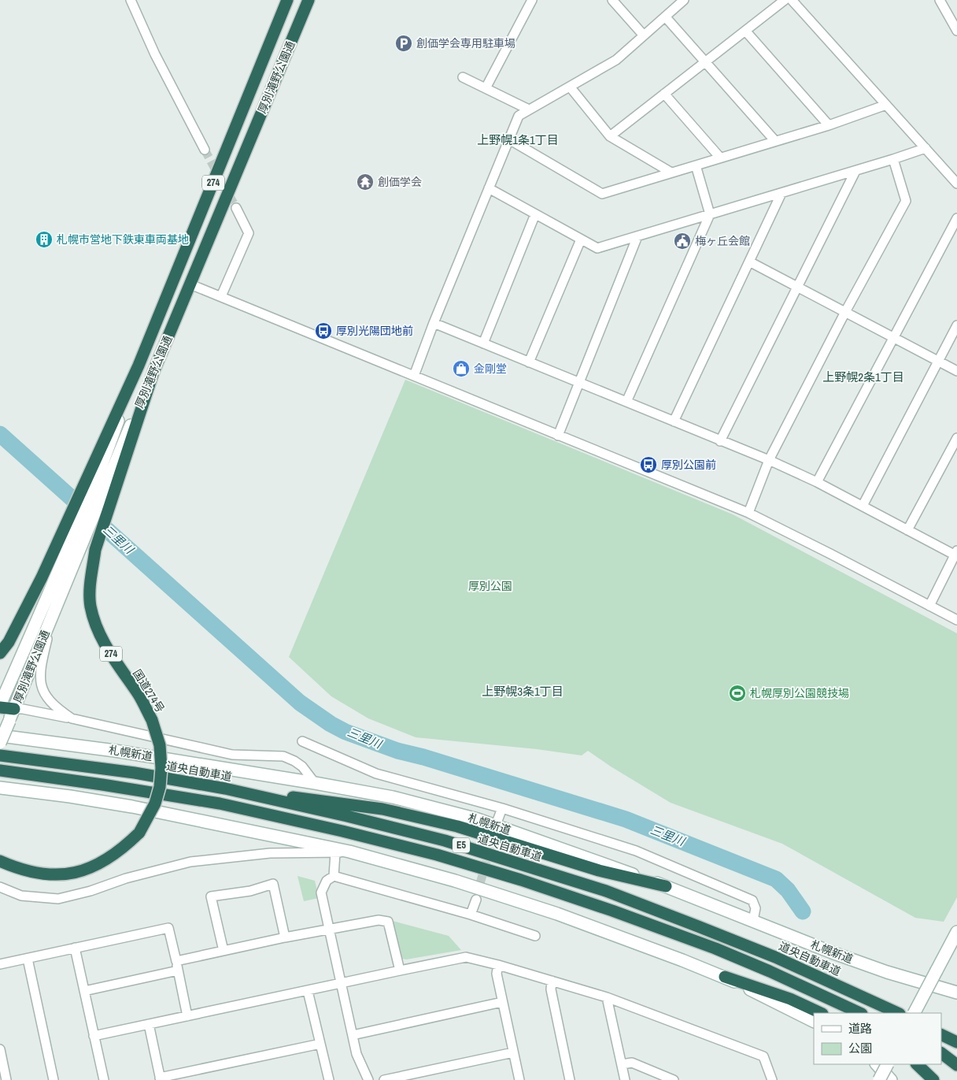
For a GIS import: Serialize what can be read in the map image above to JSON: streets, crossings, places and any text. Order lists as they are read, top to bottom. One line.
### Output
{"streets":{"highway":["厚別滝野公園通","274","国道274号","道央自動車道","E5"],"street":["札幌新道"]},"crossings":[["厚別滝野公園通","274"],["厚別滝野公園通","国道274号"]],"districts":["上野幌1条1丁目","上野幌2条1丁目","上野幌3条1丁目"],"water":["三里川"],"parks":["厚別公園"],"places":{"parking":["創価学会専用駐車場"],"temple":["創価学会"],"building":["札幌市営地下鉄東車両基地"],"public building":["梅ヶ丘会館"],"bus stop":["厚別光陽団地前","厚別公園前"],"shop":["金剛堂"],"sports":["札幌厚別公園競技場"]},"legend":["道路","公園"]}
